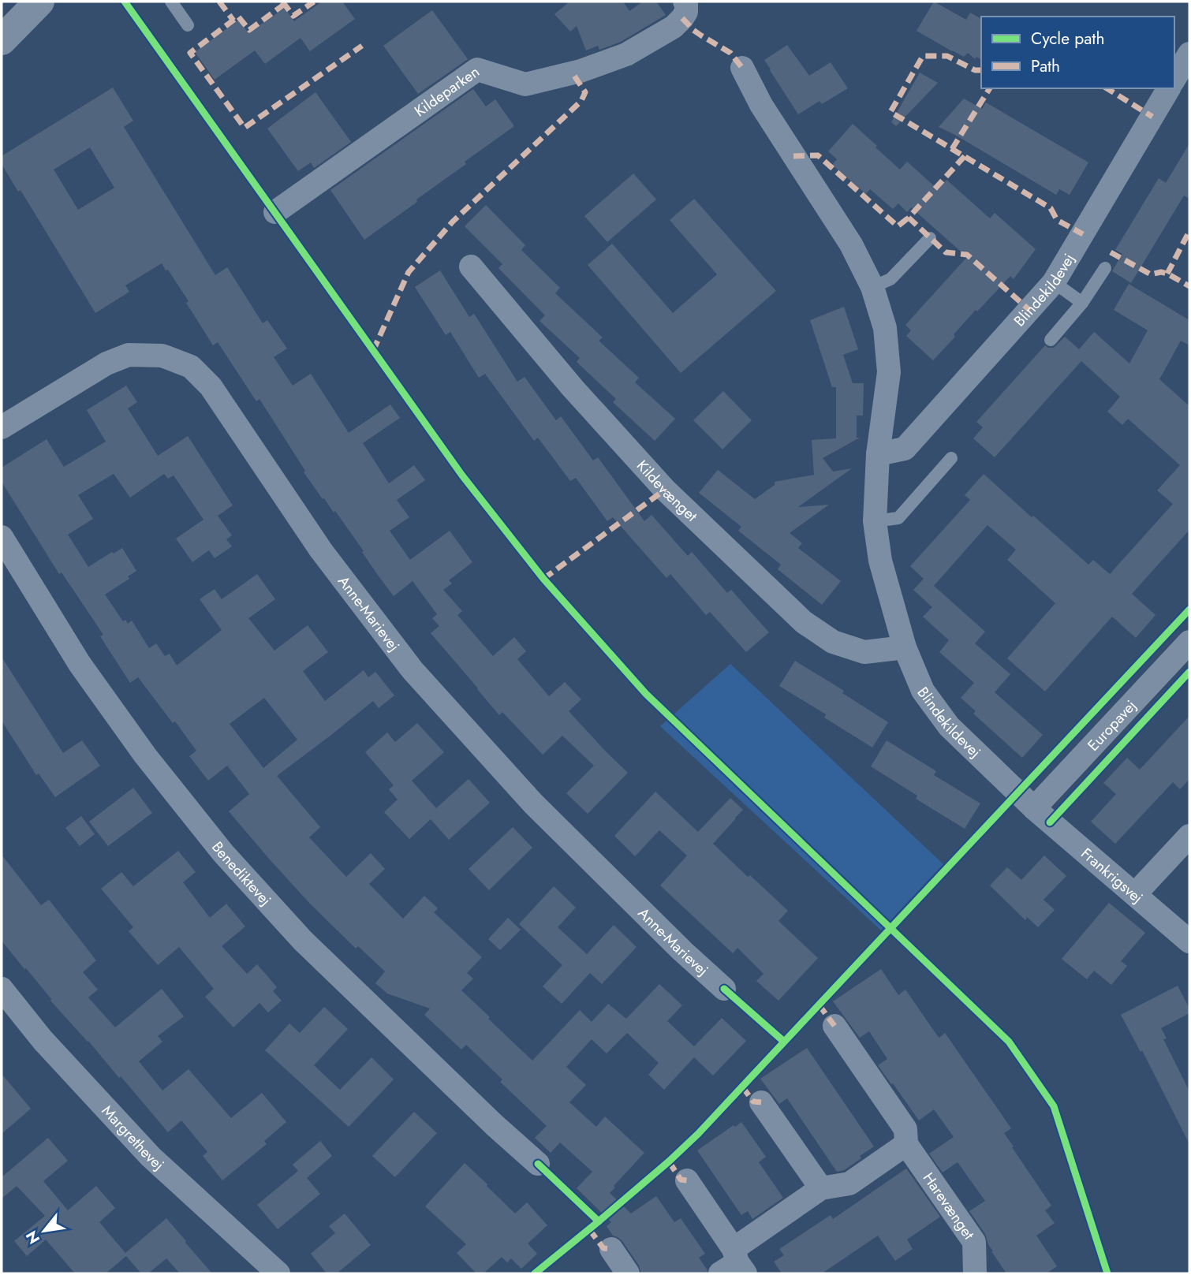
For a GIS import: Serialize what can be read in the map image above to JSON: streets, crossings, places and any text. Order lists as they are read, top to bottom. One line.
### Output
{"streets":{"street":["Kildeparken","Blindekildevej","Kildevænget","Anne-Marievej","Europavej","Benediktevej","Frankrigsvej","Margrethevej","Harevænget"]},"crossings":[["Blindekildevej","Kildevænget"],["Blindekildevej","Europavej"],["Blindekildevej","Frankrigsvej"],["Europavej","Frankrigsvej"]],"legend":["Cycle path","Path"],"north":"bottom left"}
